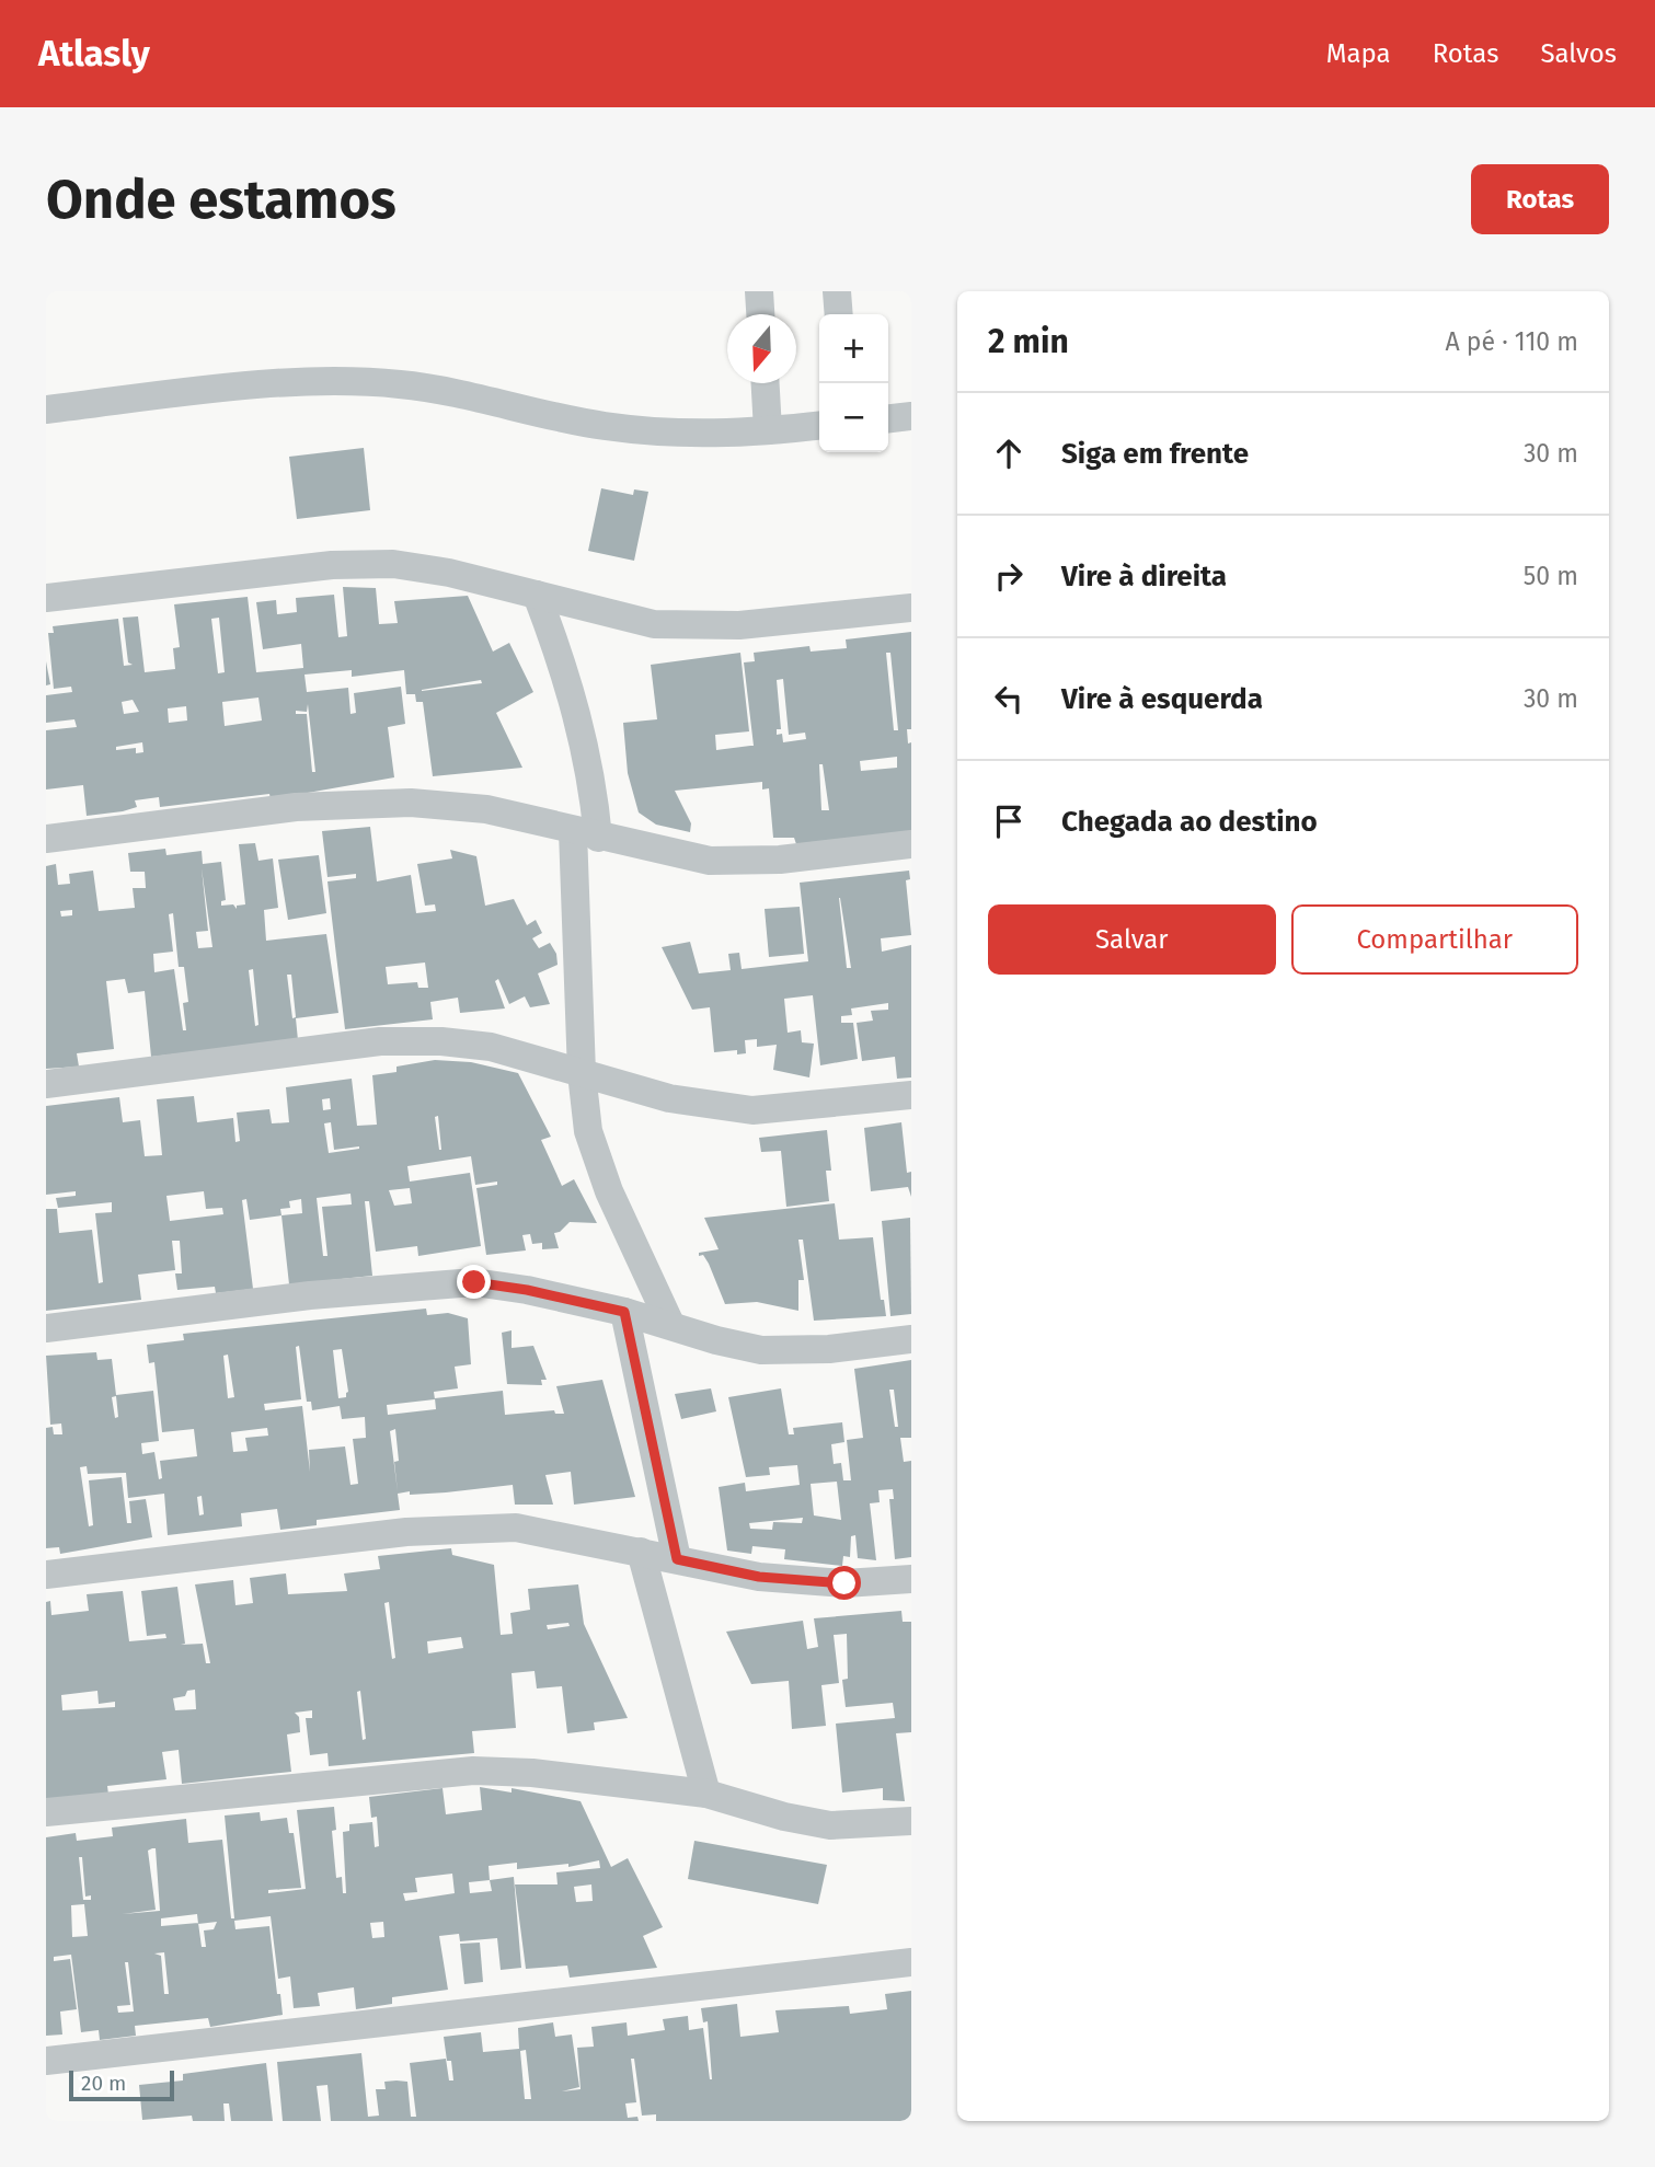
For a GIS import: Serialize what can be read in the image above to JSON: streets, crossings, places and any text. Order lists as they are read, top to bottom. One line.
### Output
{"scale_bar":"20 m","north":"bottom","page":{"header":"Atlasly","nav":["Mapa","Rotas","Salvos"],"buttons":["Rotas",["Salvar","Compartilhar"]],"title":"Onde estamos","heading":["2 min","A pé · 110 m"],"map_buttons":["+","−"],"list":[["Siga em frente","30 m"],["Vire à direita","50 m"],["Vire à esquerda","30 m"],"Chegada ao destino"],"scale":"20 m"}}
